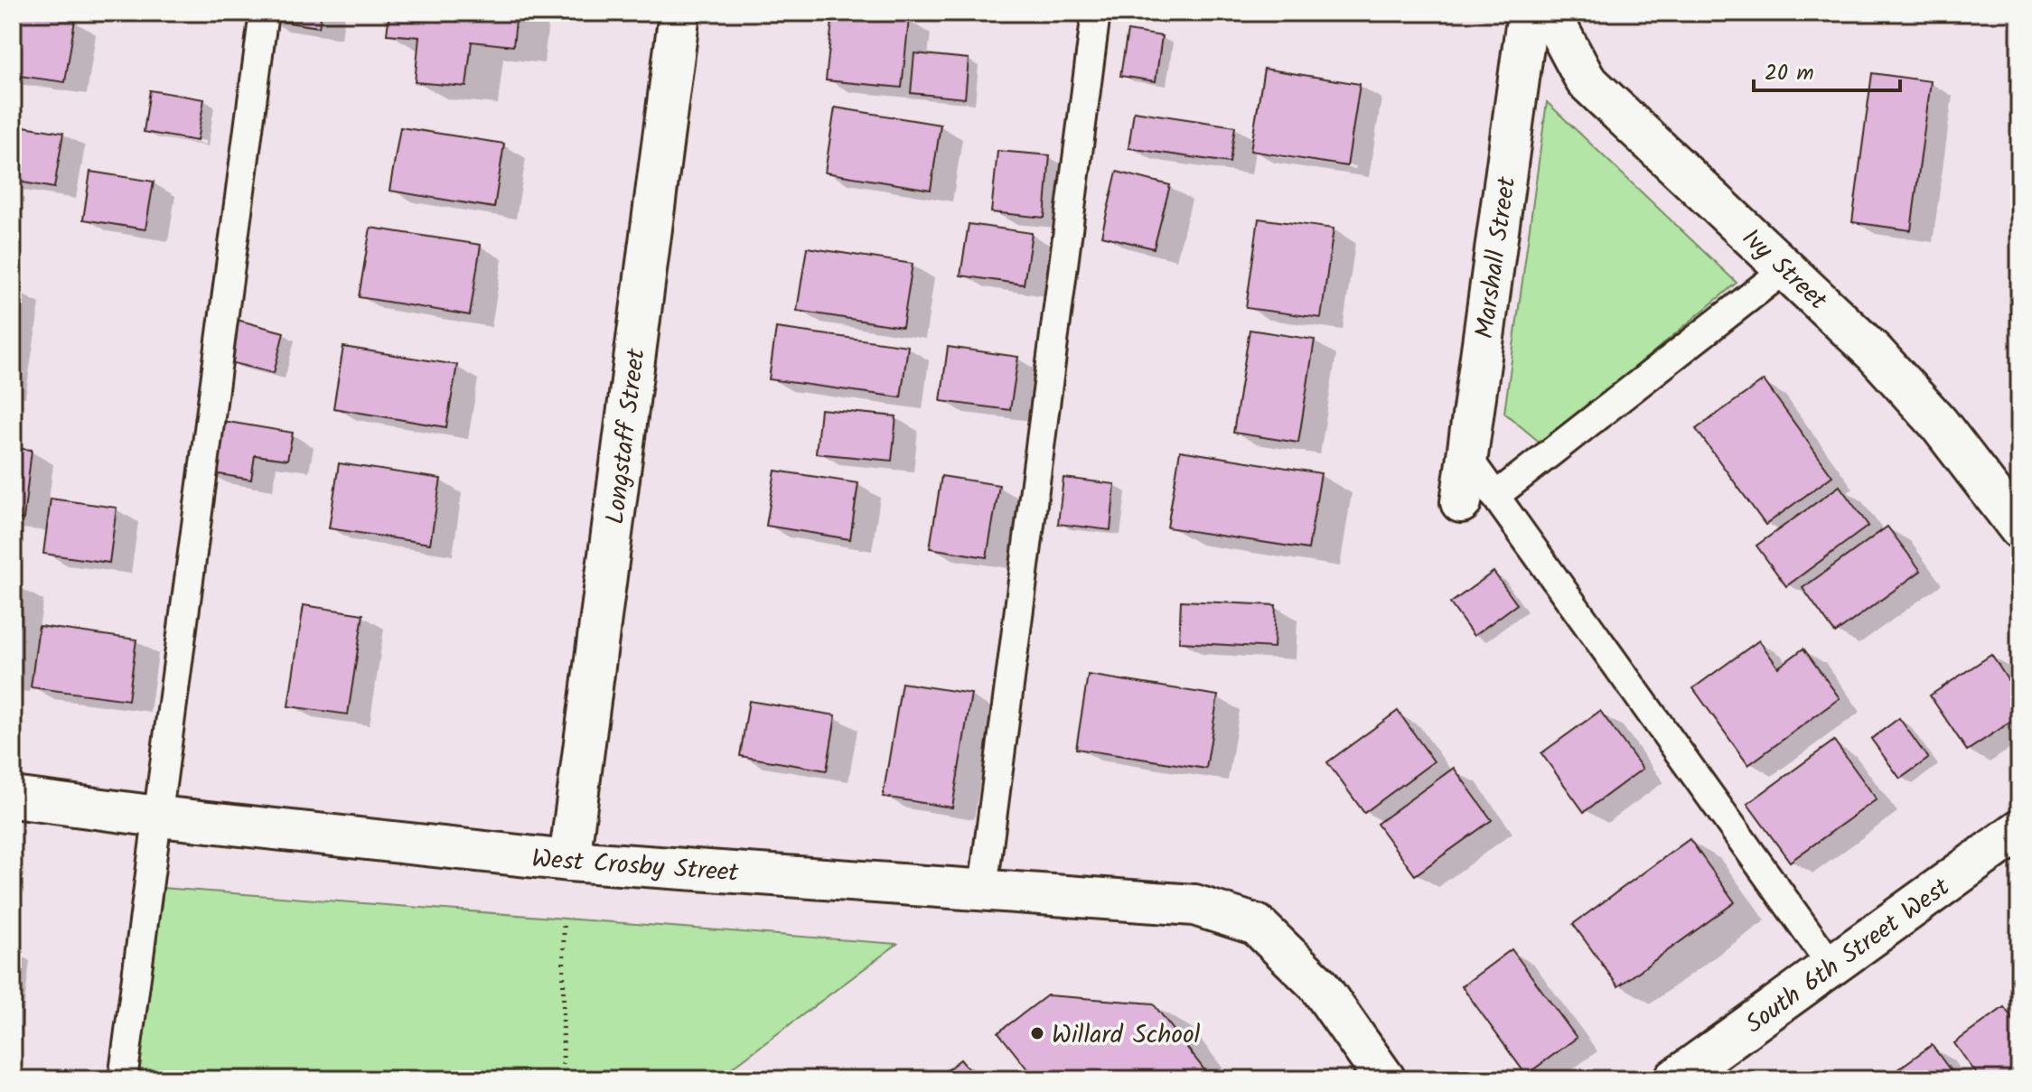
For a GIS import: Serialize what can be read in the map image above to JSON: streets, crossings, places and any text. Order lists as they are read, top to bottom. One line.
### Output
{"streets":{"street":["Marshall Street","Ivy Street","Longstaff Street","West Crosby Street","South 6th Street West"]},"crossings":[["Longstaff Street","West Crosby Street"]],"places":["Willard School"],"scale_bar":"20 m"}
